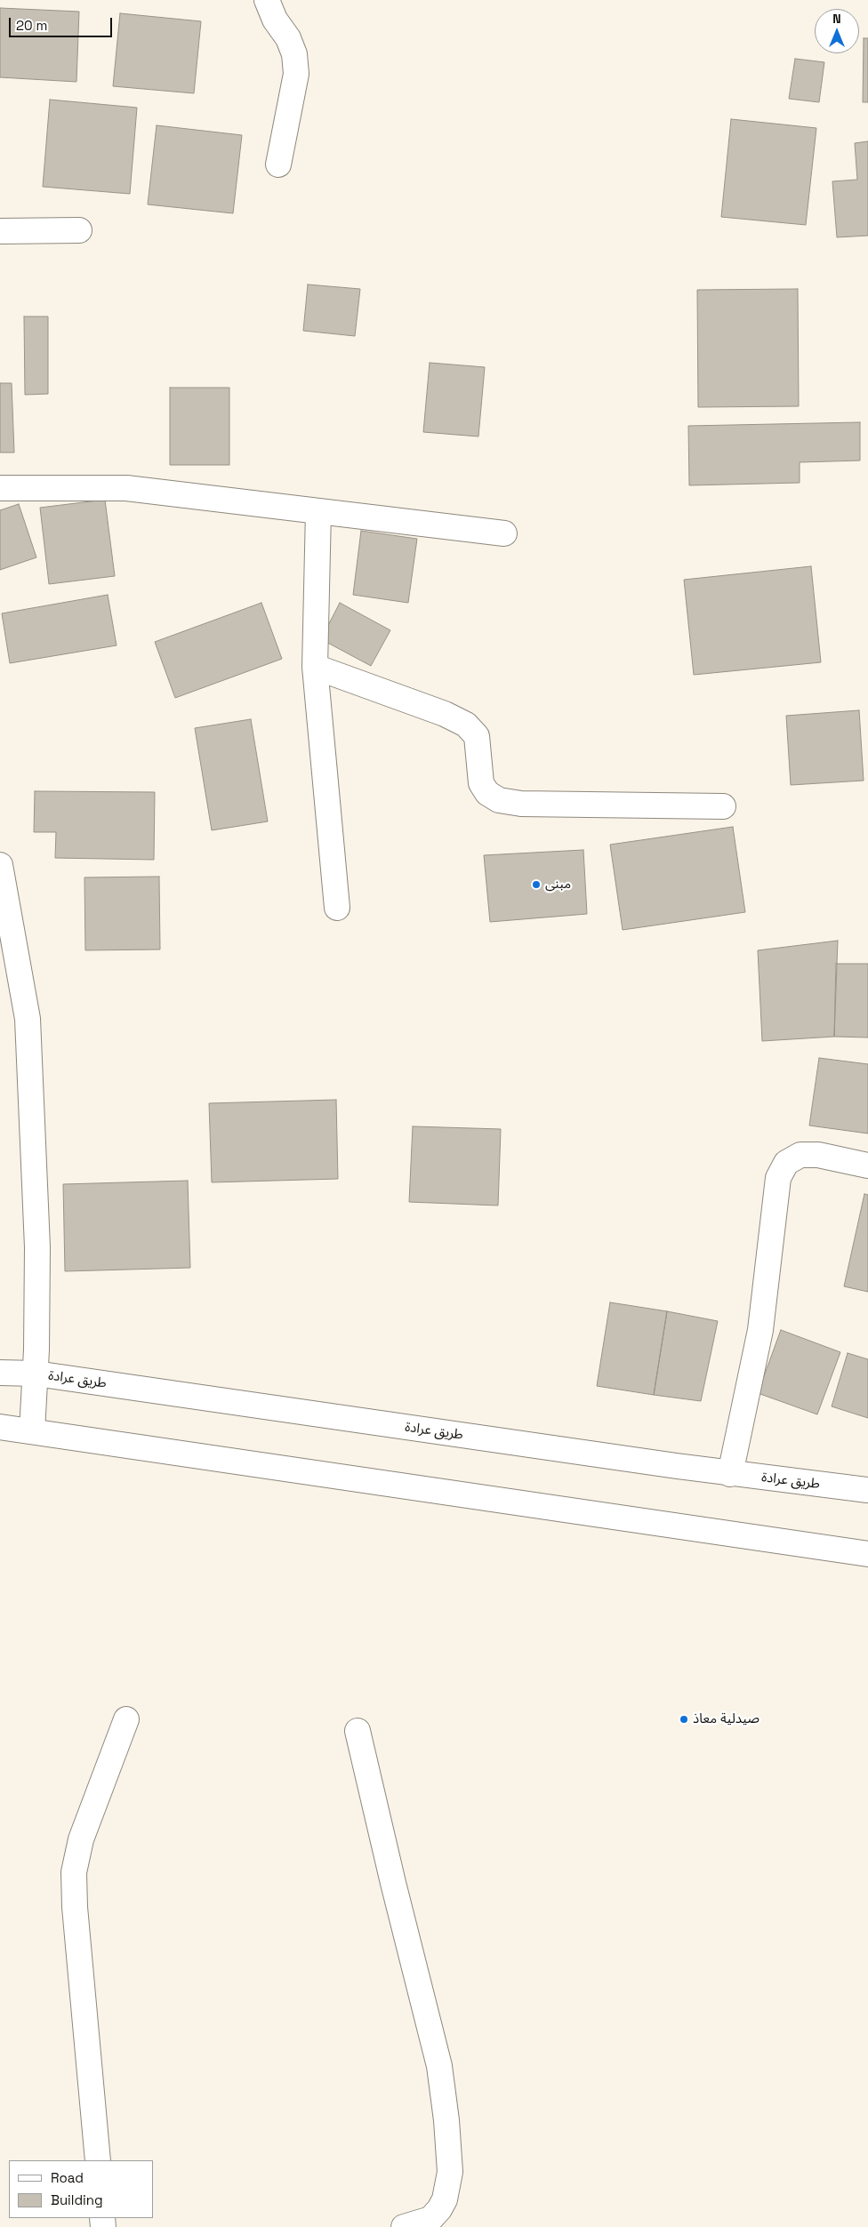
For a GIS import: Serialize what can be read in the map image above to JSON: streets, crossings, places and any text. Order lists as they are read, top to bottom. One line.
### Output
{"streets":{"street":["طريق عرادة"]},"places":["مبنى","صيدلية معاذ"],"legend":["Road","Building"],"scale_bar":"20 m","north":"top"}
